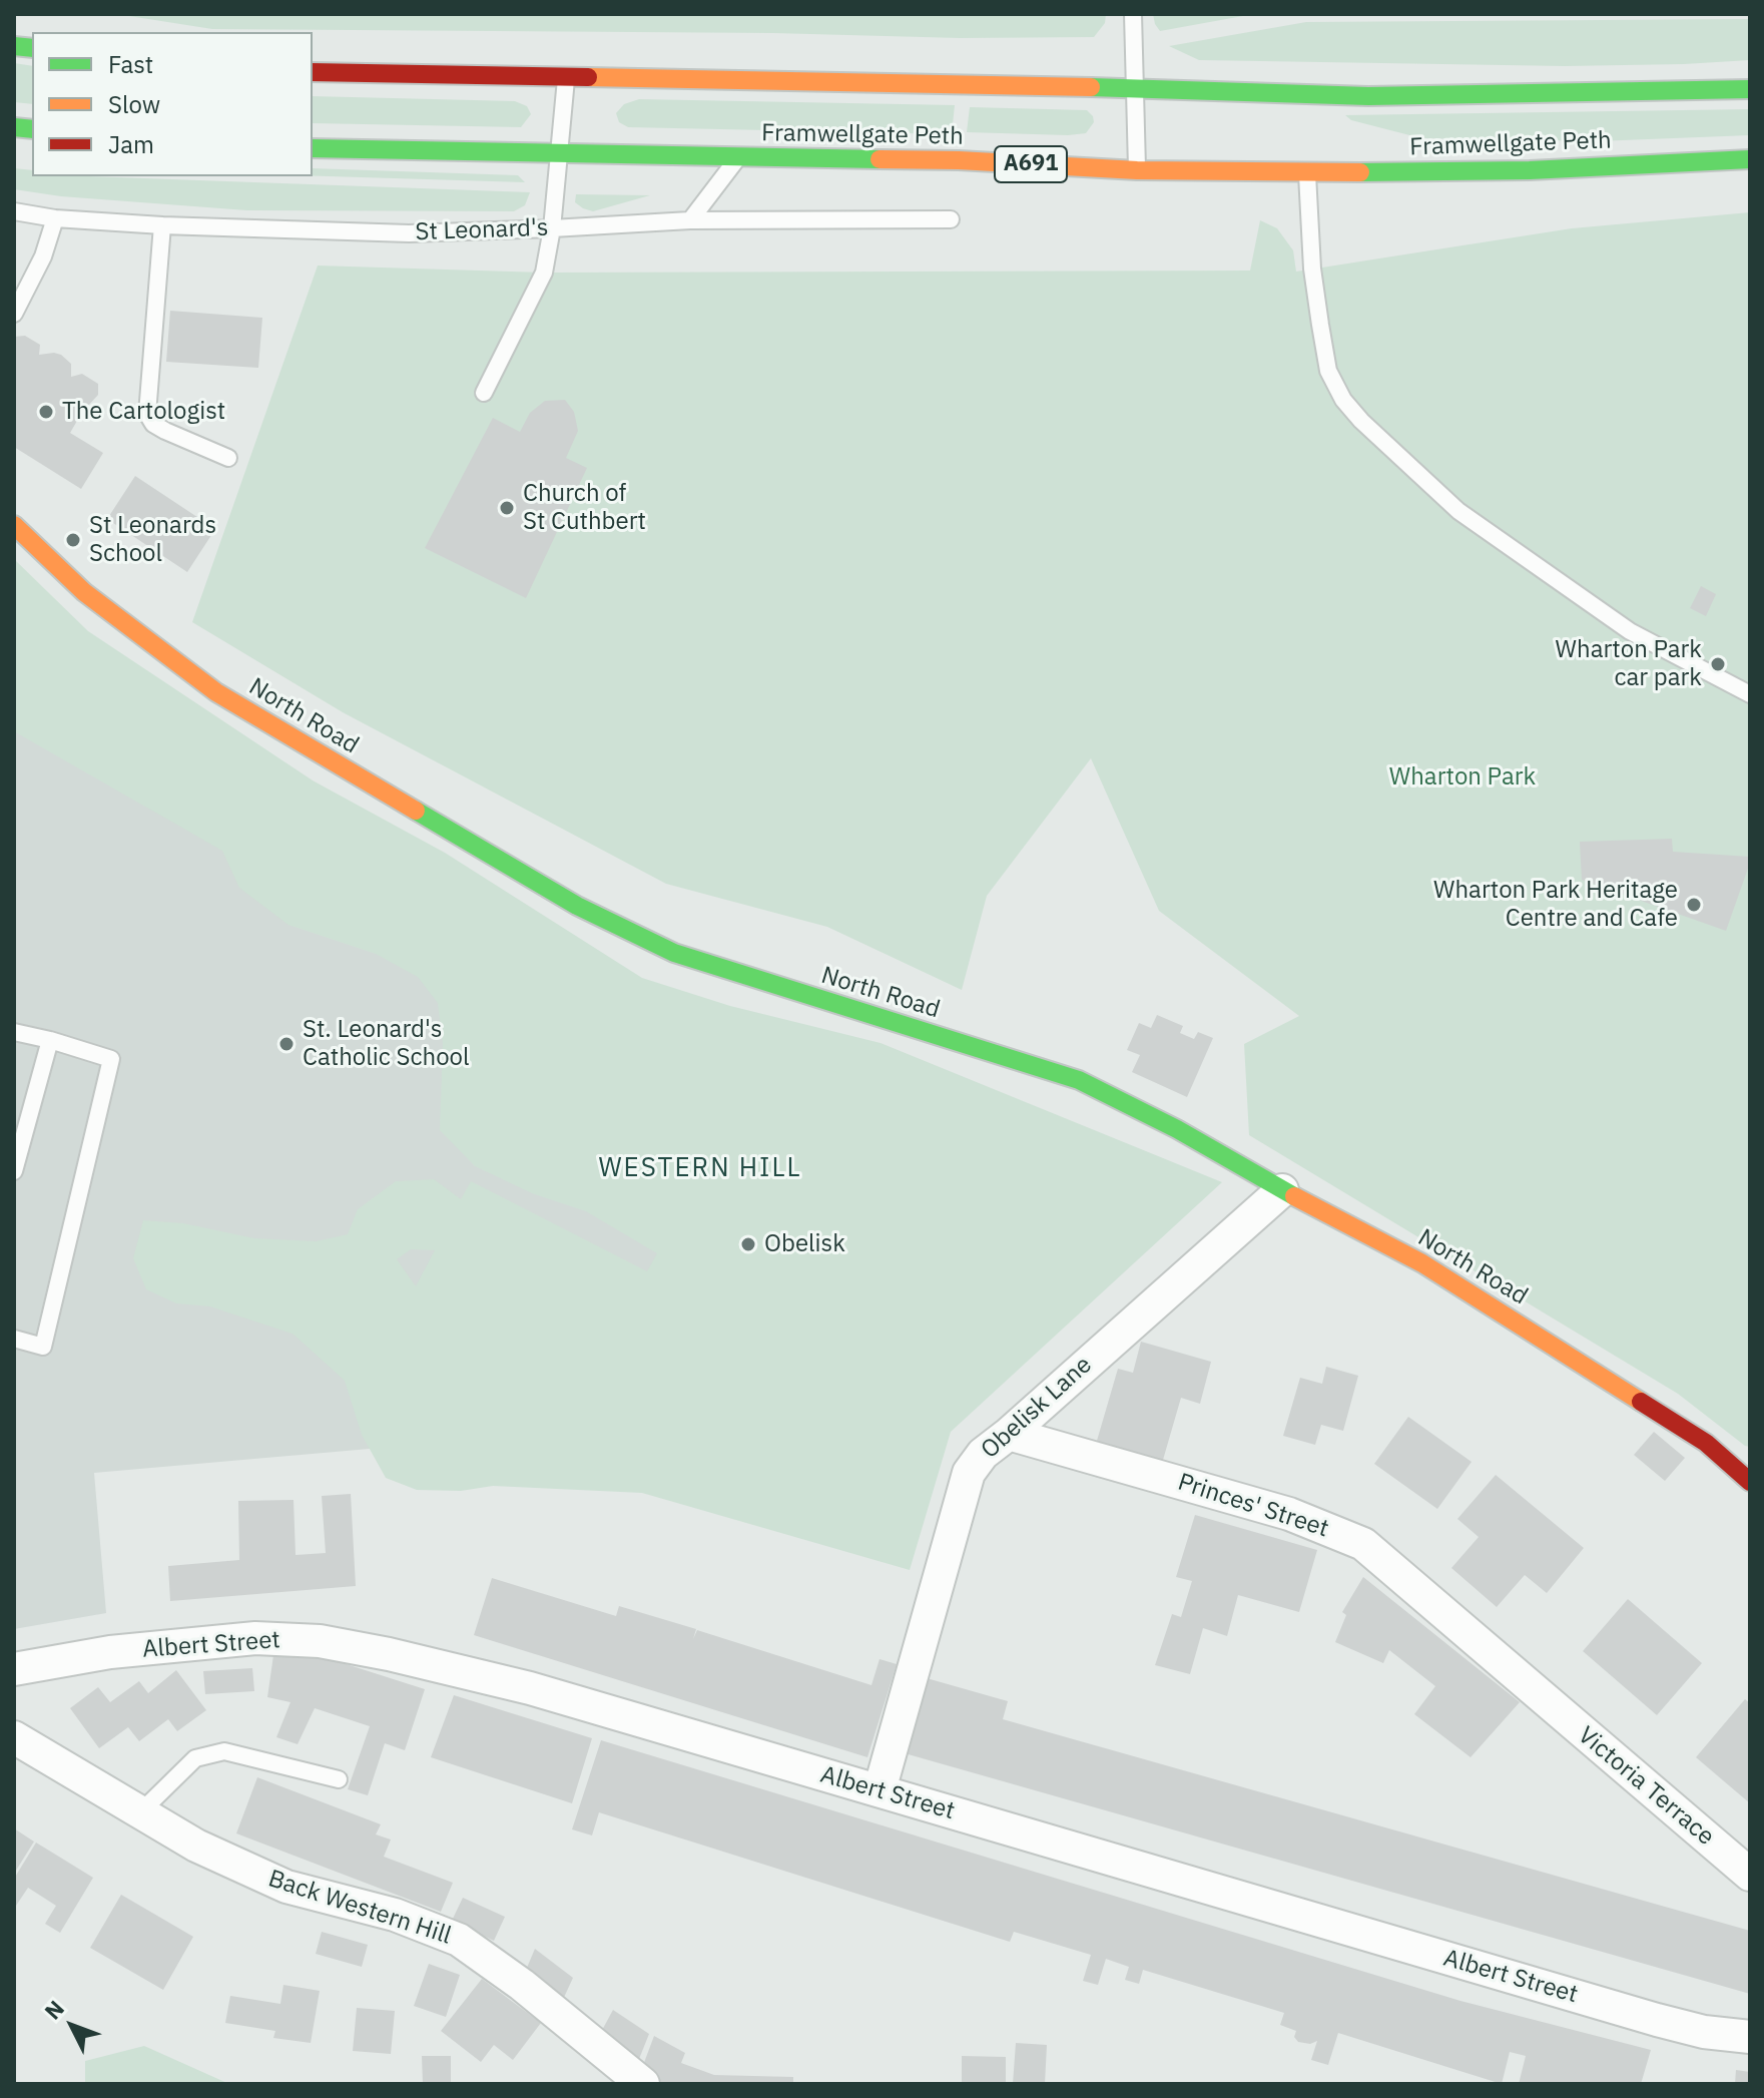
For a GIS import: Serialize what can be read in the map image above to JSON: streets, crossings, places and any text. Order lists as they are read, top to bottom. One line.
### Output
{"streets":{"main road":["Framwellgate Peth","A691","North Road"],"street":["Obelisk Lane","Princes' Street","Albert Street","Victoria Terrace","Back Western Hill"],"lane":["St Leonard's"]},"crossings":[["North Road","Obelisk Lane"],["Obelisk Lane","Princes' Street"],["Obelisk Lane","Albert Street"],["Princes' Street","Victoria Terrace"]],"districts":["WESTERN HILL"],"parks":["Wharton Park"],"places":["The Cartologist","Church of St Cuthbert","St Leonards School","Wharton Park car park","Wharton Park Heritage Centre and Cafe","St. Leonard's Catholic School","Obelisk"],"legend":["Fast","Slow","Jam"],"north":"top left"}
